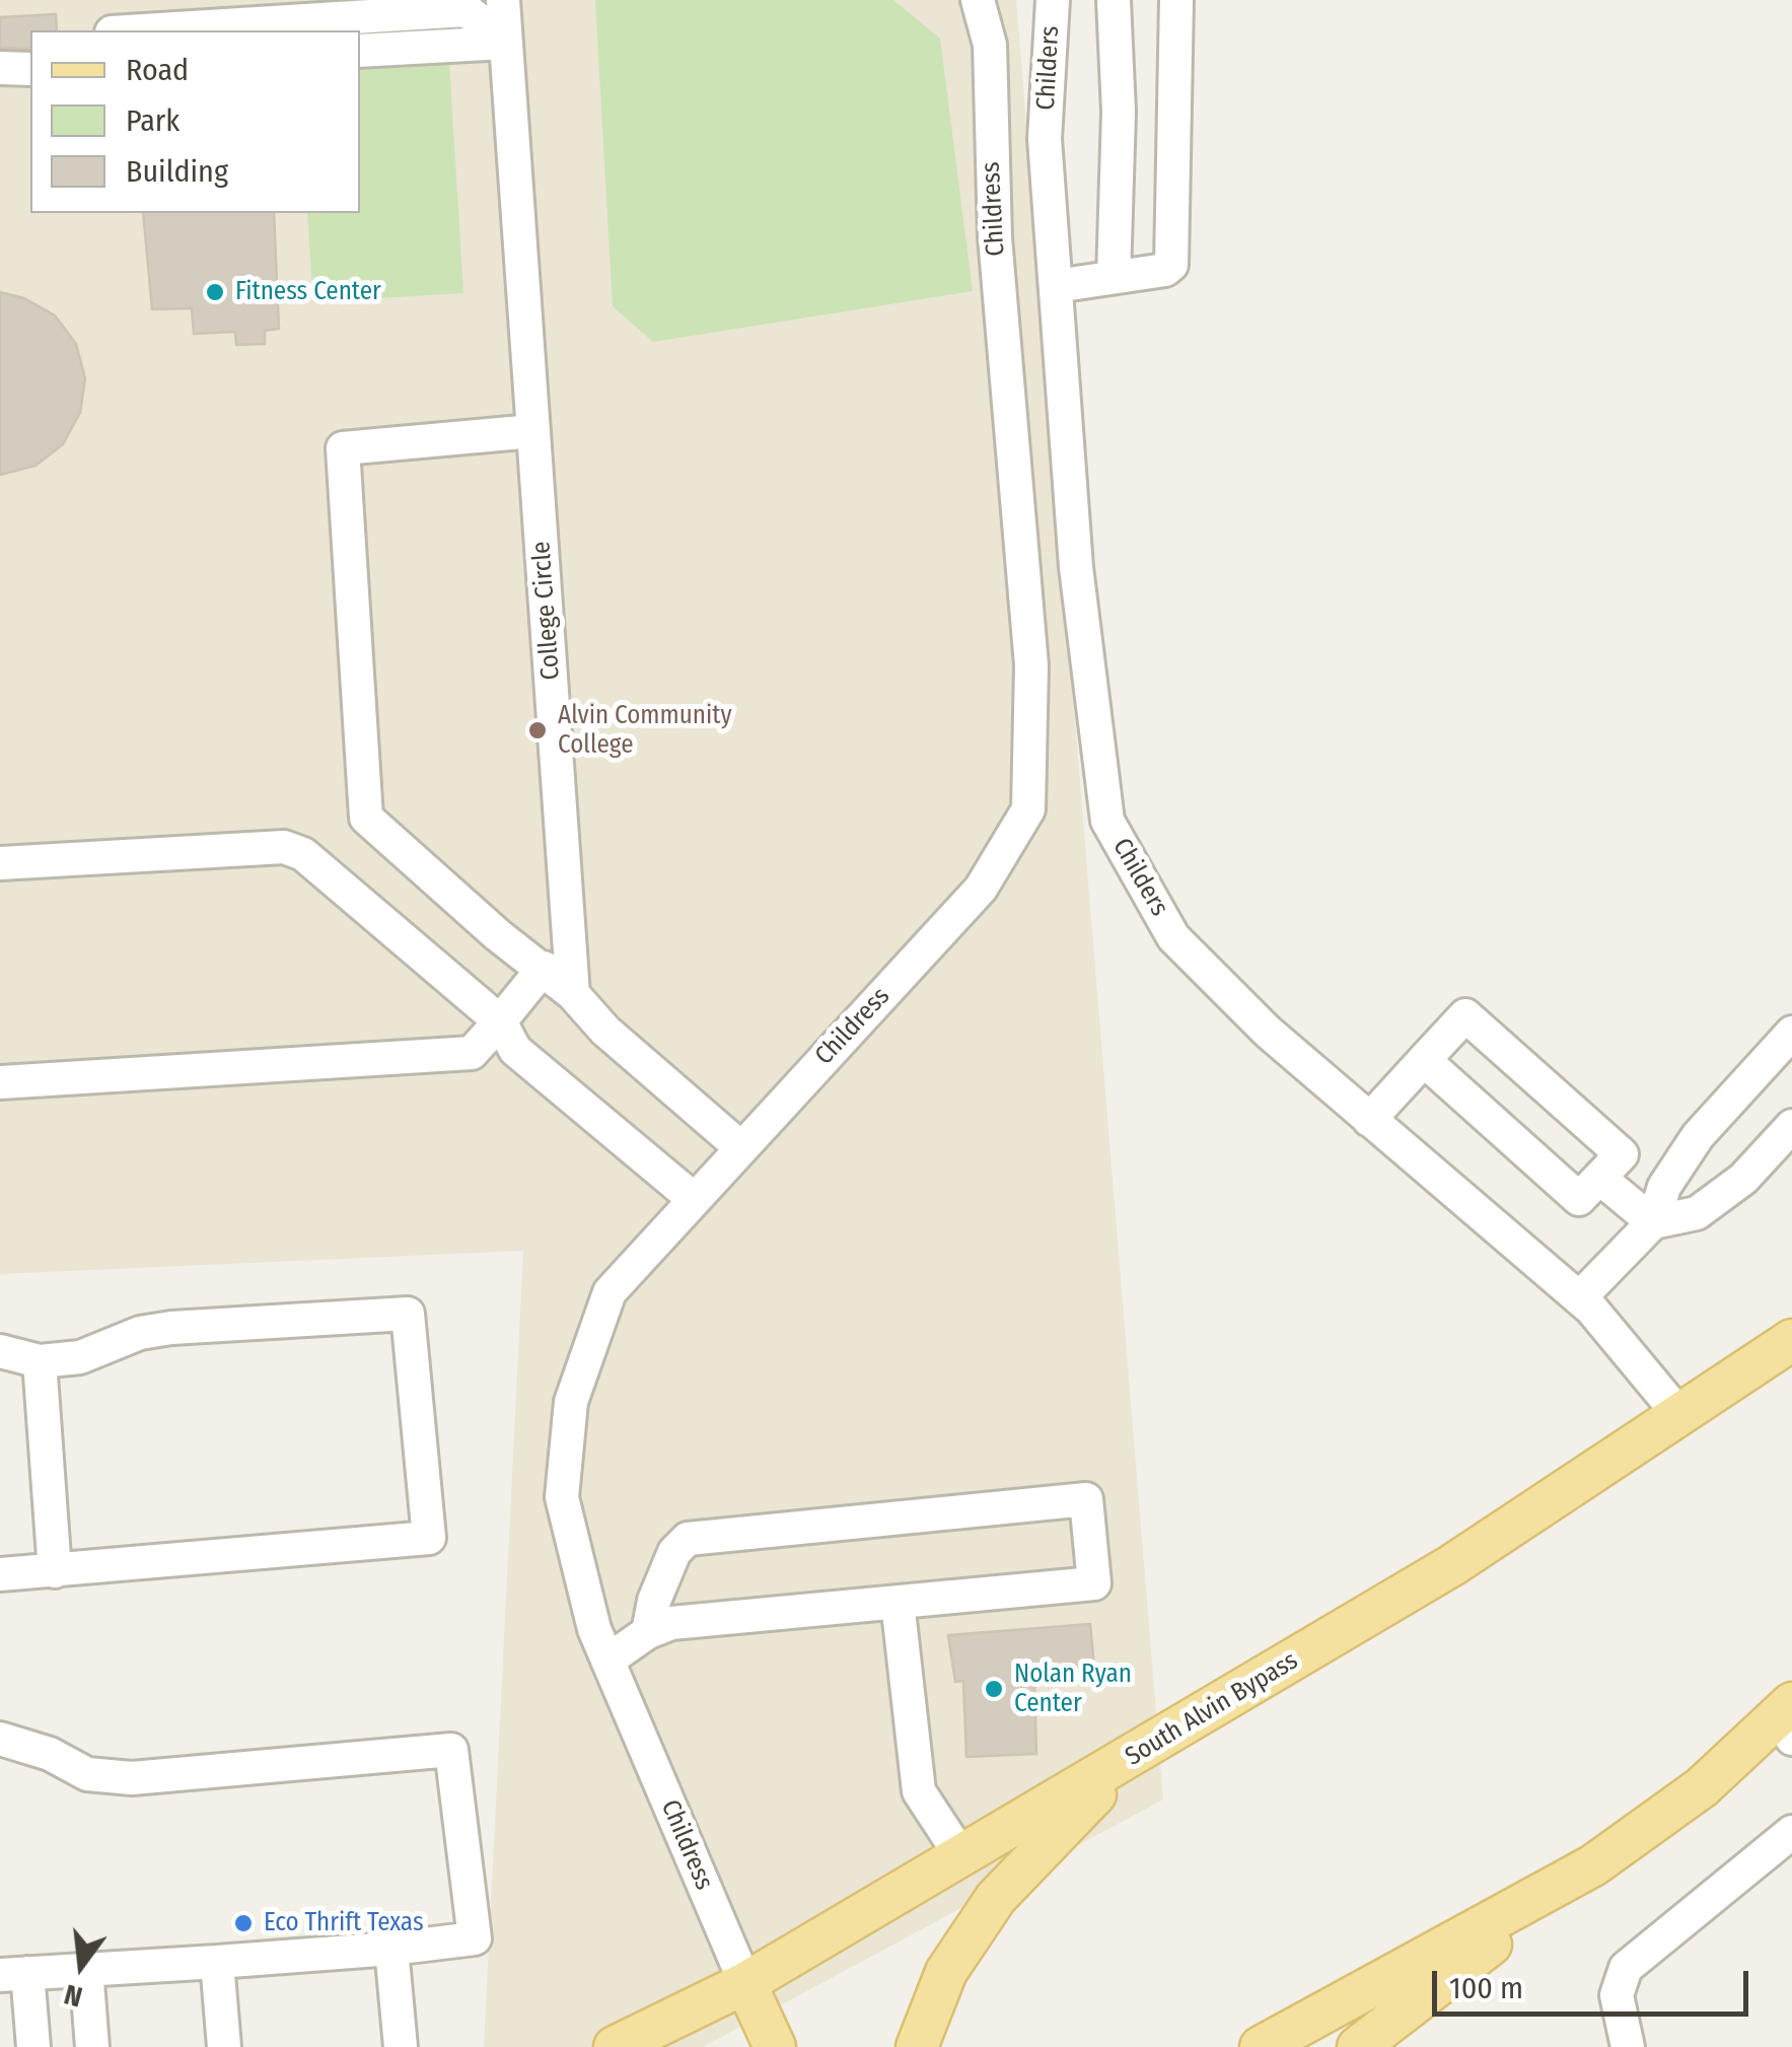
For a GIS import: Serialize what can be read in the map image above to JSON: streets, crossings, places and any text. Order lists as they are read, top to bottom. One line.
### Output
{"streets":{"main road":["South Alvin Bypass"],"street":["Childers","Childress","College Circle"]},"crossings":[["Childers","South Alvin Bypass"],["Childress","South Alvin Bypass"]],"places":["Fitness Center","Alvin Community College","Nolan Ryan Center","Eco Thrift Texas"],"legend":["Road","Park","Building"],"scale_bar":"100 m","north":"bottom"}
